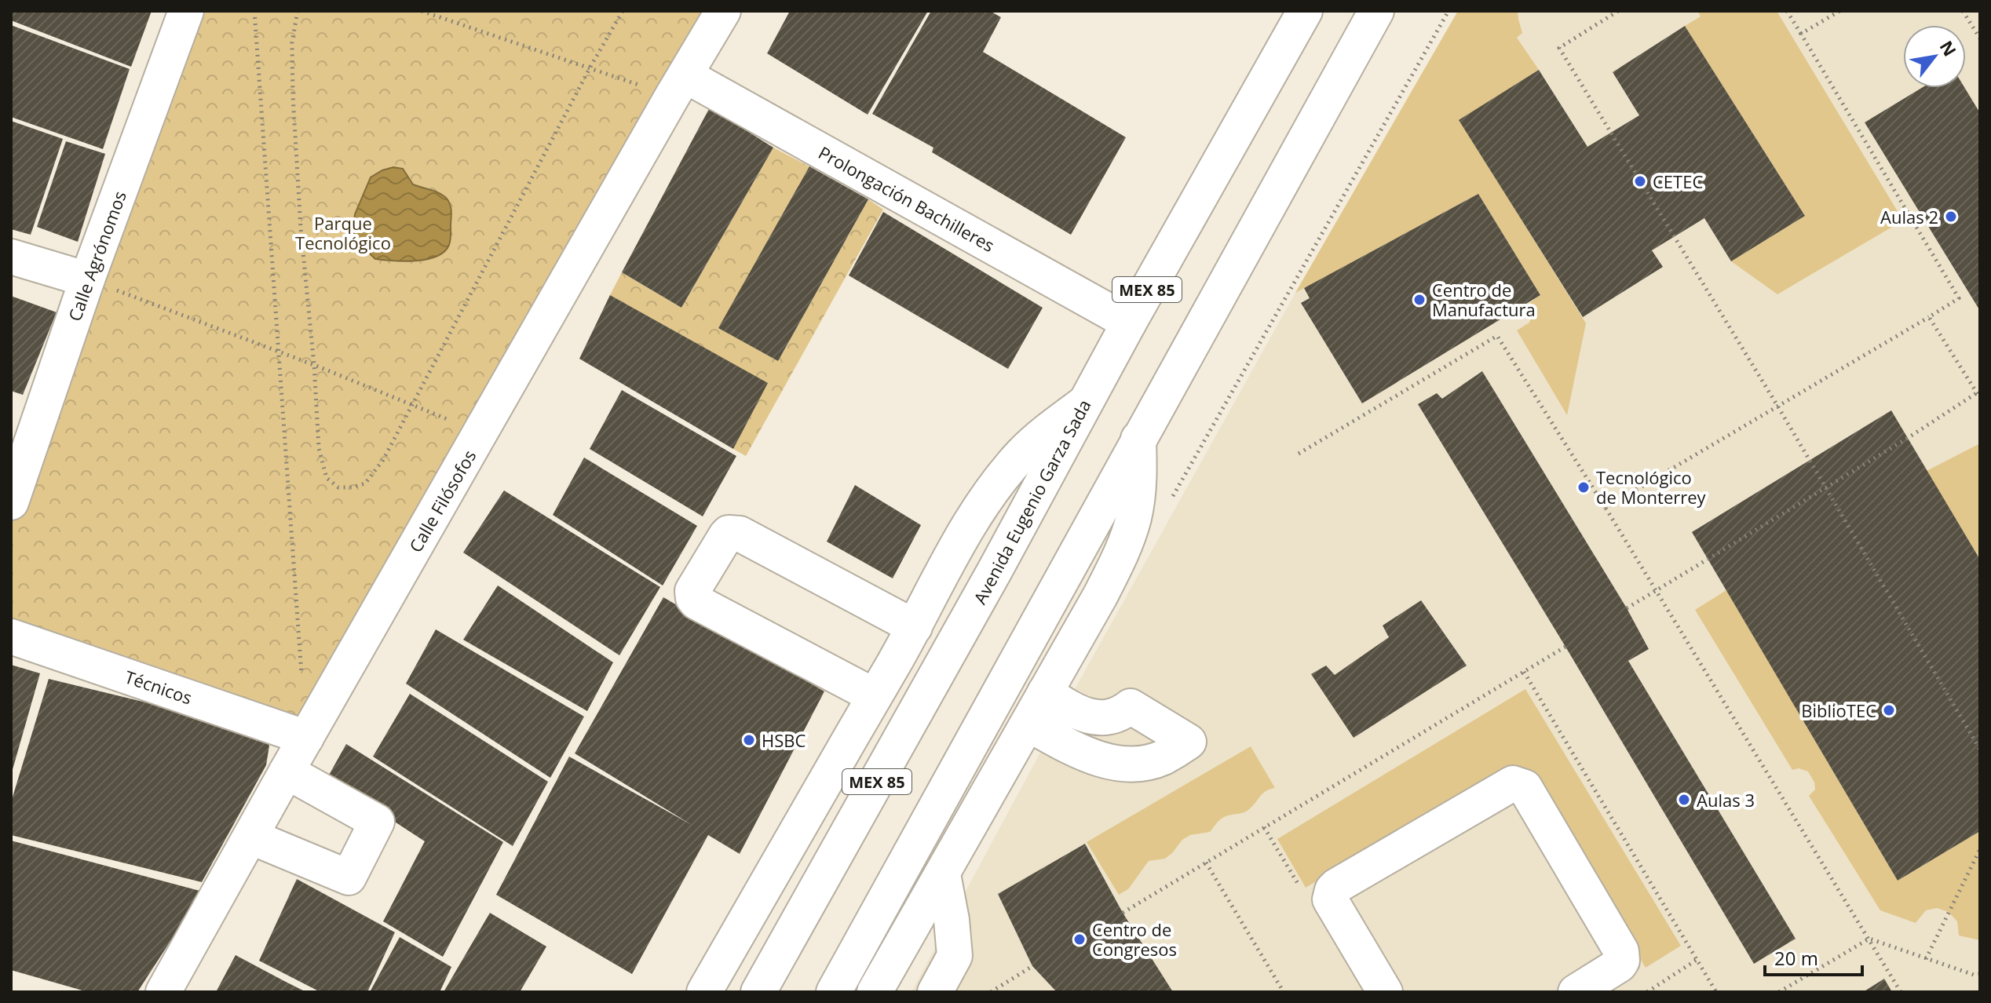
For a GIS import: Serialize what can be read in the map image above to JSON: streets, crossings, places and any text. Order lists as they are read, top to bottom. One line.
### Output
{"streets":{"main road":["Prolongación Bachilleres","Calle Agrónomos","MEX 85","Calle Filósofos","Avenida Eugenio Garza Sada","Técnicos"]},"crossings":[["Prolongación Bachilleres","Calle Filósofos"],["Prolongación Bachilleres","Avenida Eugenio Garza Sada"],["Calle Filósofos","Técnicos"]],"parks":["Parque Tecnológico"],"places":["CETEC","Aulas 2","Centro de Manufactura","Tecnológico de Monterrey","BiblioTEC","HSBC","Aulas 3","Centro de Congresos"],"scale_bar":"20 m","north":"top right"}
